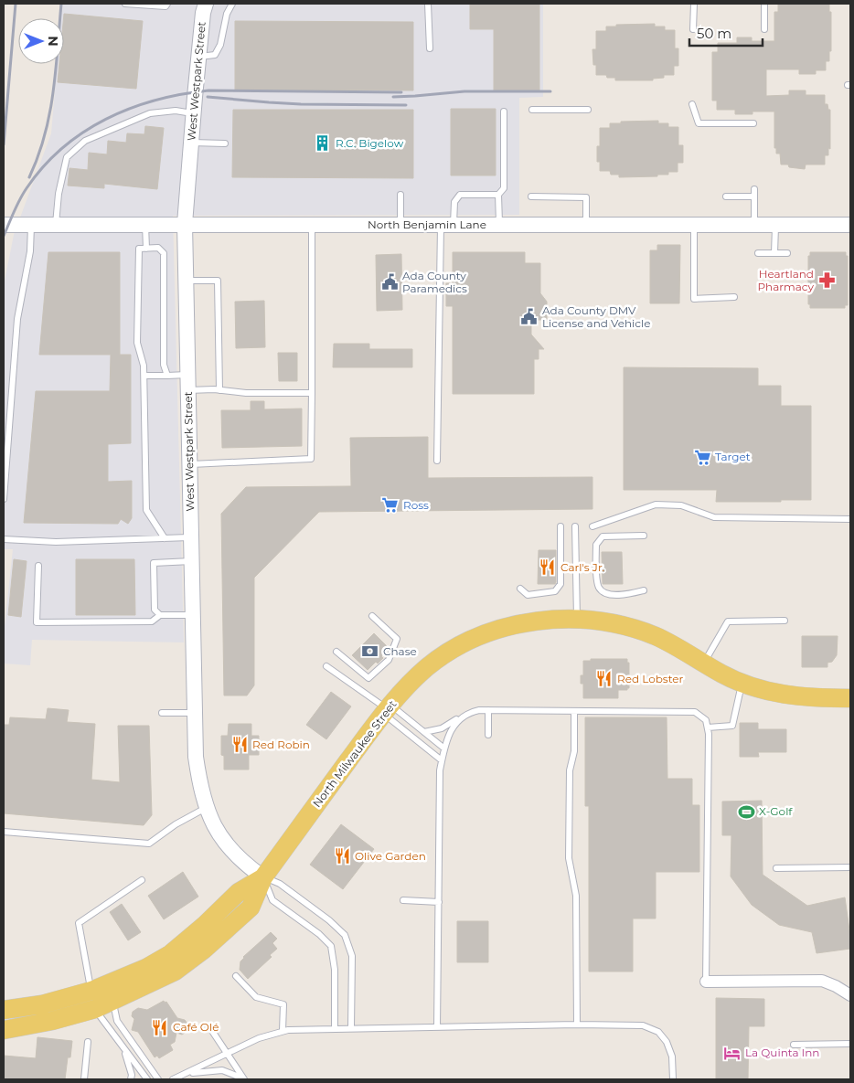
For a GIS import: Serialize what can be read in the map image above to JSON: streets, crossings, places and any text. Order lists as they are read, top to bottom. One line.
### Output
{"streets":{"main road":["North Milwaukee Street"],"street":["West Westpark Street","North Benjamin Lane"]},"crossings":[["West Westpark Street","North Benjamin Lane"],["West Westpark Street","North Milwaukee Street"]],"places":{"building":["R.C. Bigelow"],"pharmacy":["Heartland Pharmacy"],"public building":["Ada County Paramedics","Ada County DMV License and Vehicle"],"supermarket":["Target","Ross"],"restaurant":["Carl's Jr.","Red Lobster","Red Robin","Olive Garden","Café Olé"],"bank":["Chase"],"sports":["X-Golf"],"hotel":["La Quinta Inn"]},"scale_bar":"50 m","north":"right"}
